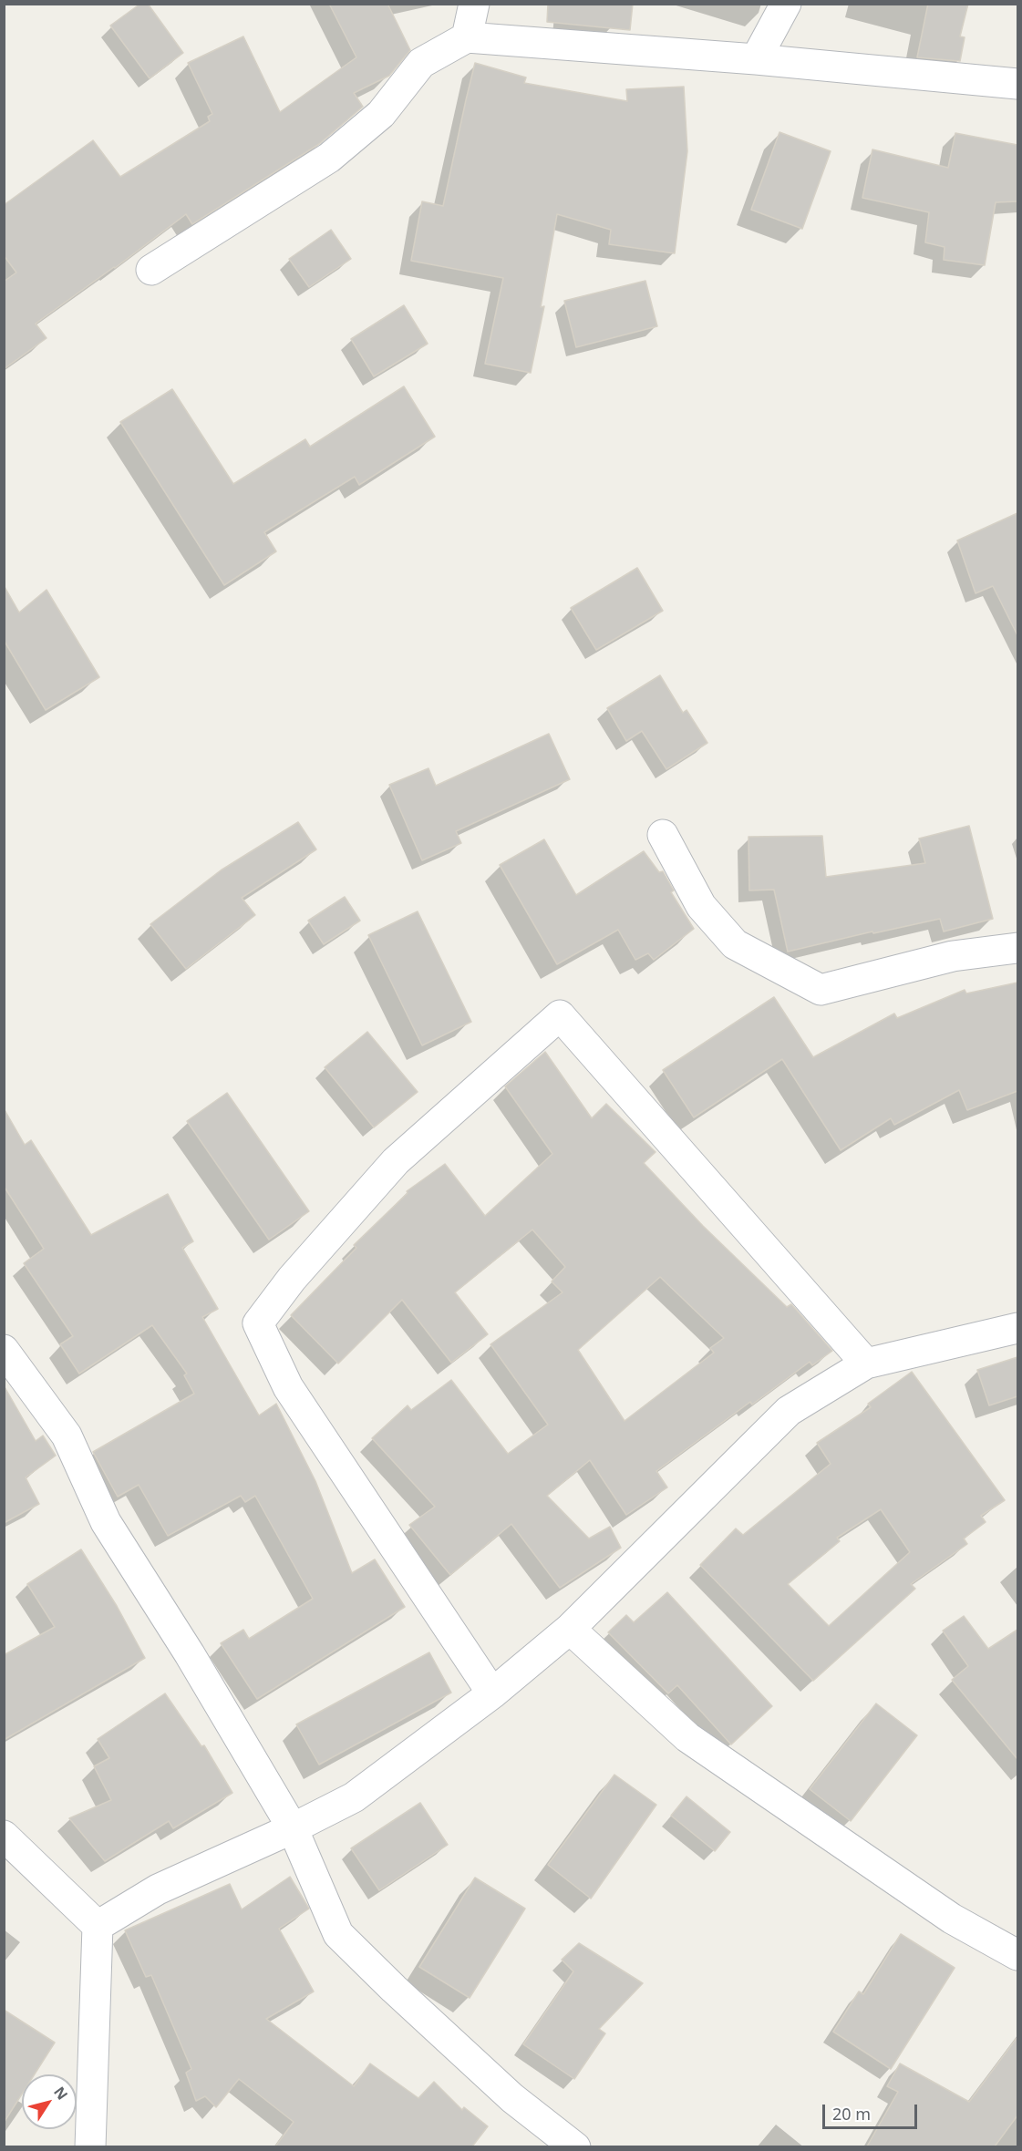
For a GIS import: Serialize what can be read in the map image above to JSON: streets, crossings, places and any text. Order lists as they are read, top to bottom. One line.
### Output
{"scale_bar":"20 m","north":"top right"}
